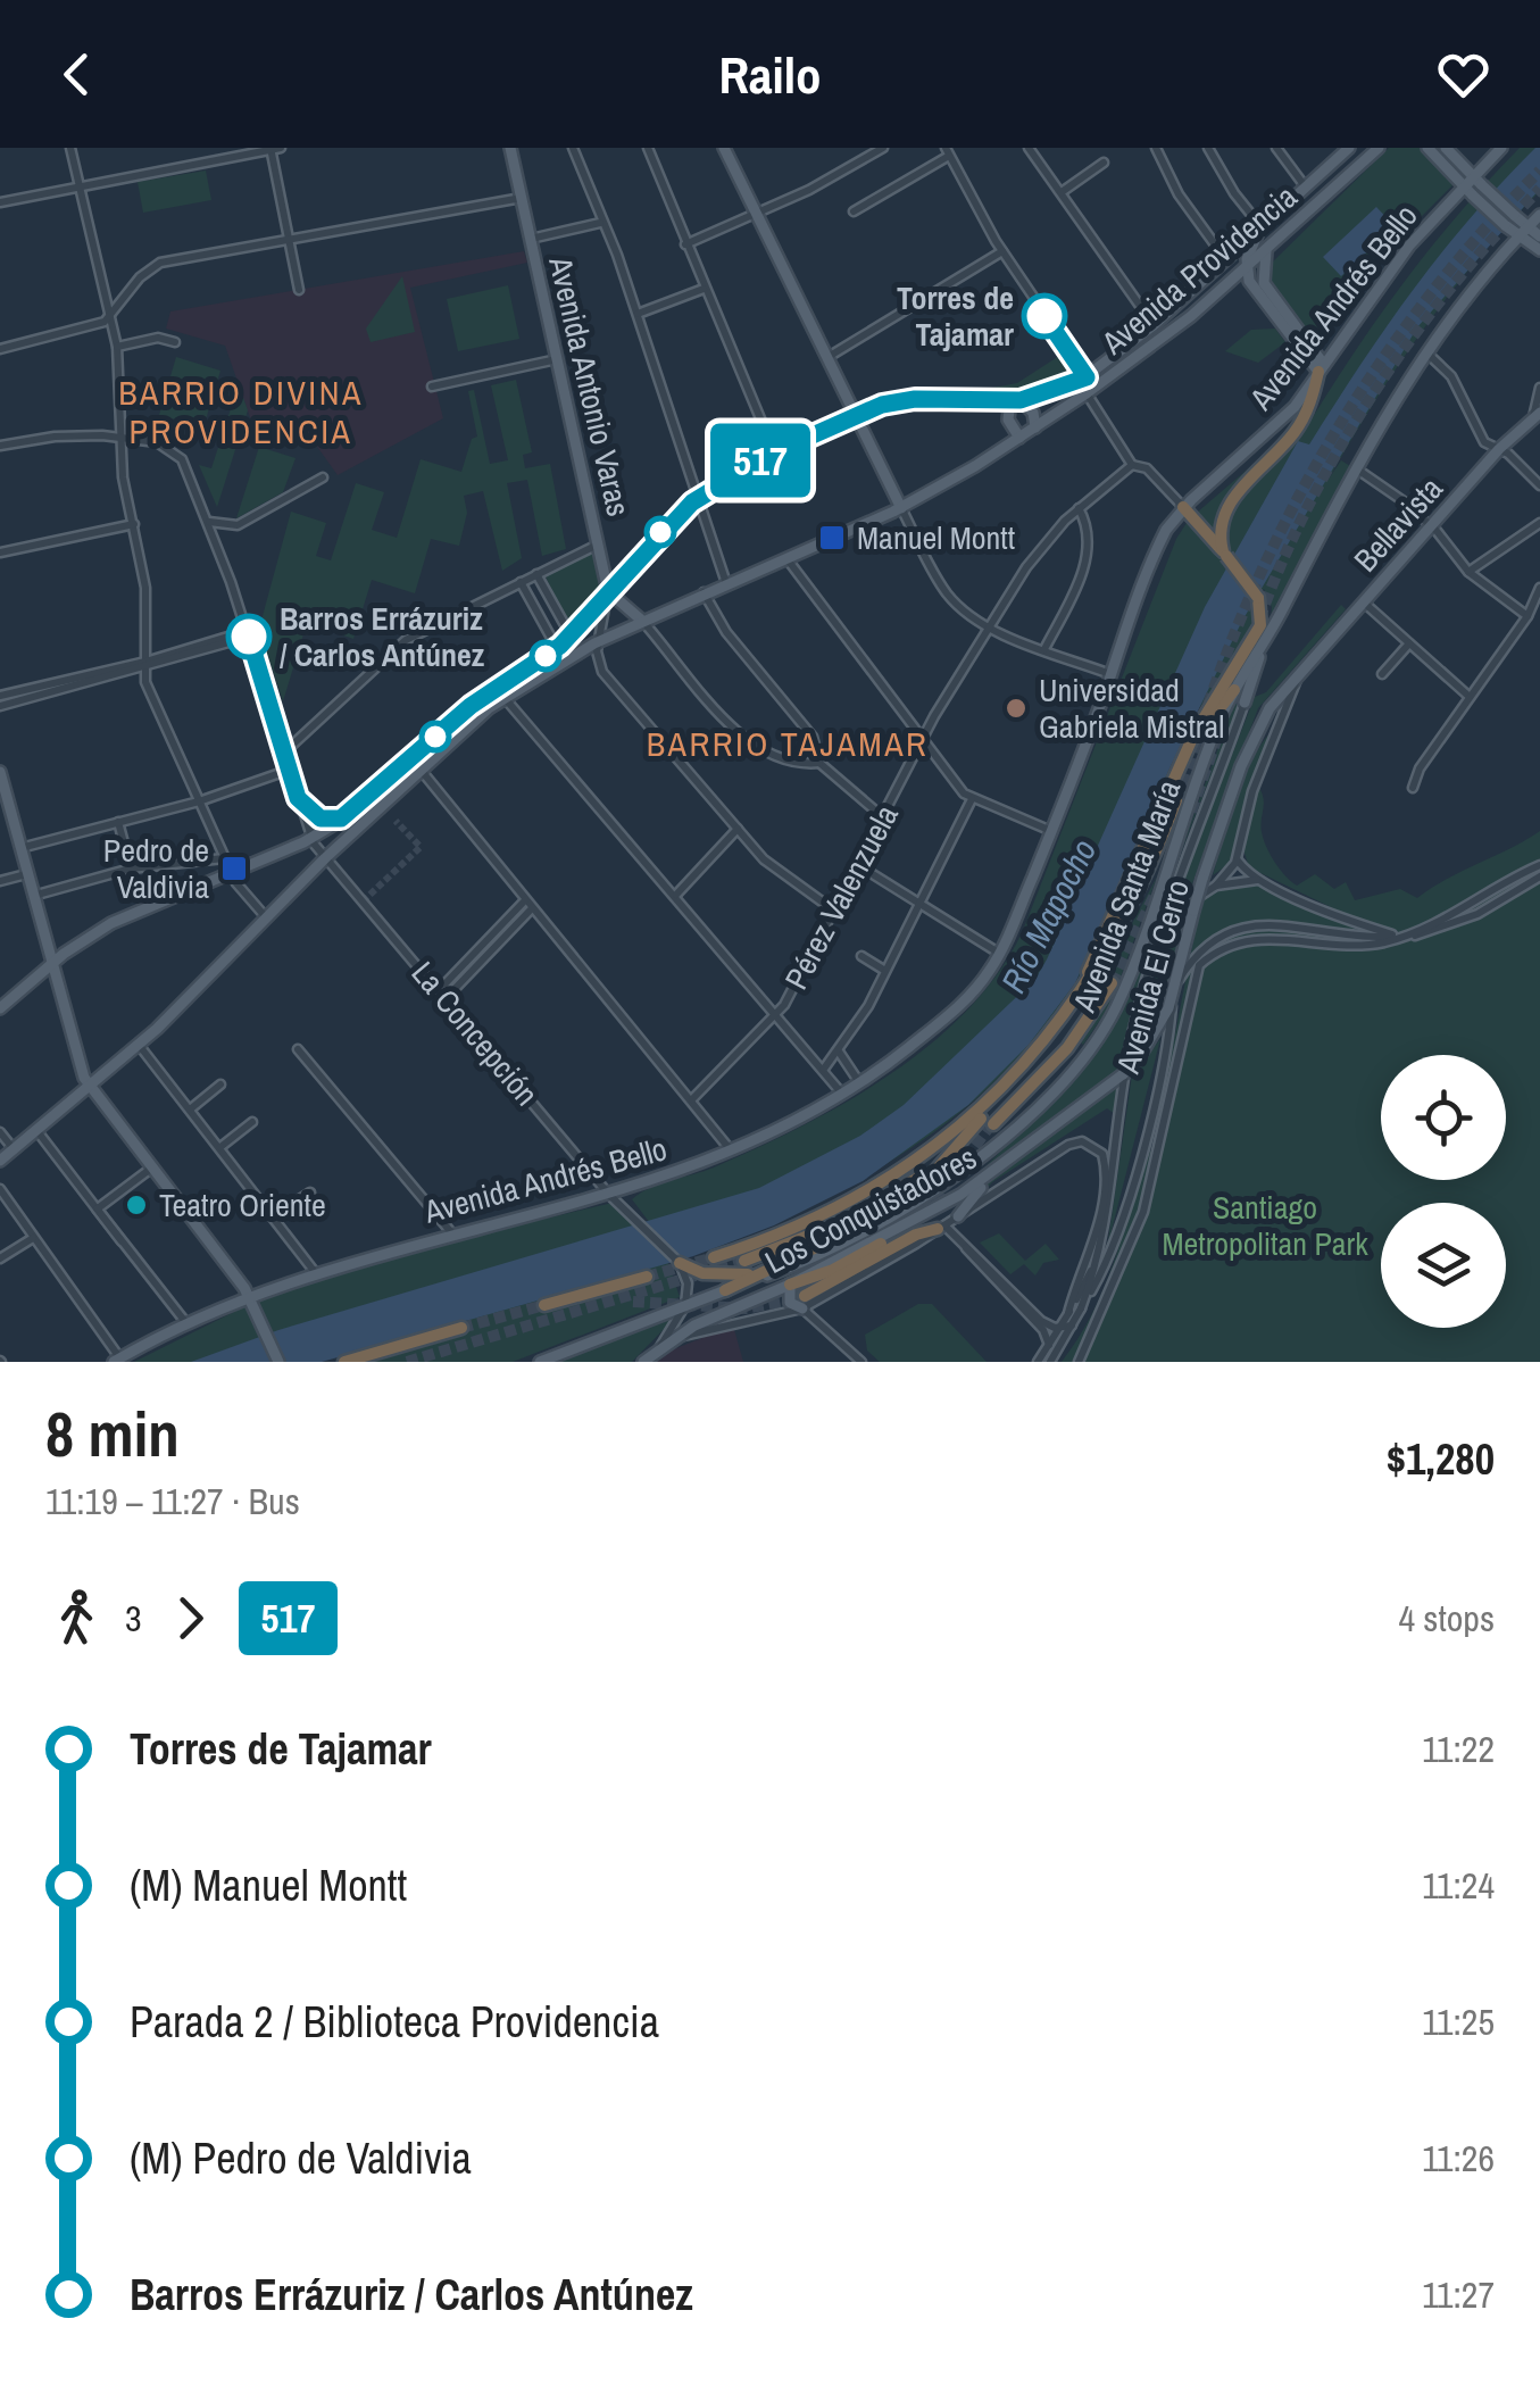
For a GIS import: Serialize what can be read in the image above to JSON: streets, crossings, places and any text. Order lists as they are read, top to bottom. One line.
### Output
{"streets":{"main road":["Avenida Providencia","Avenida Andrés Bello","Avenida Antonio Varas","Bellavista","Avenida Santa María","Los Conquistadores"],"street":["Pérez Valenzuela","Avenida El Cerro","La Concepción"]},"crossings":[["Avenida Providencia","La Concepción"],["Avenida Andrés Bello","La Concepción"],["Bellavista","Los Conquistadores"],["Avenida El Cerro","Los Conquistadores"]],"districts":["BARRIO DIVINA PROVIDENCIA","BARRIO TAJAMAR"],"water":["Río Mapocho"],"parks":["Santiago Metropolitan Park"],"places":{"other":["Torres de Tajamar","Barros Errázuriz / Carlos Antúnez","Universidad Gabriela Mistral","Teatro Oriente"],"transit":["Manuel Montt","Pedro de Valdivia"]},"lines":["bus line 517"],"page":{"header":"Railo","on_map":"517","heading":["8 min","11:19 – 11:27 · Bus","$1,280"],"legs":["3","517","4 stops"],"list":[{"name":"Torres de Tajamar","value":"11:22"},{"name":"(M) Manuel Montt","value":"11:24"},{"name":"Parada 2 / Biblioteca Providencia","value":"11:25"},{"name":"(M) Pedro de Valdivia","value":"11:26"},{"name":"Barros Errázuriz / Carlos Antúnez","value":"11:27"}]}}
